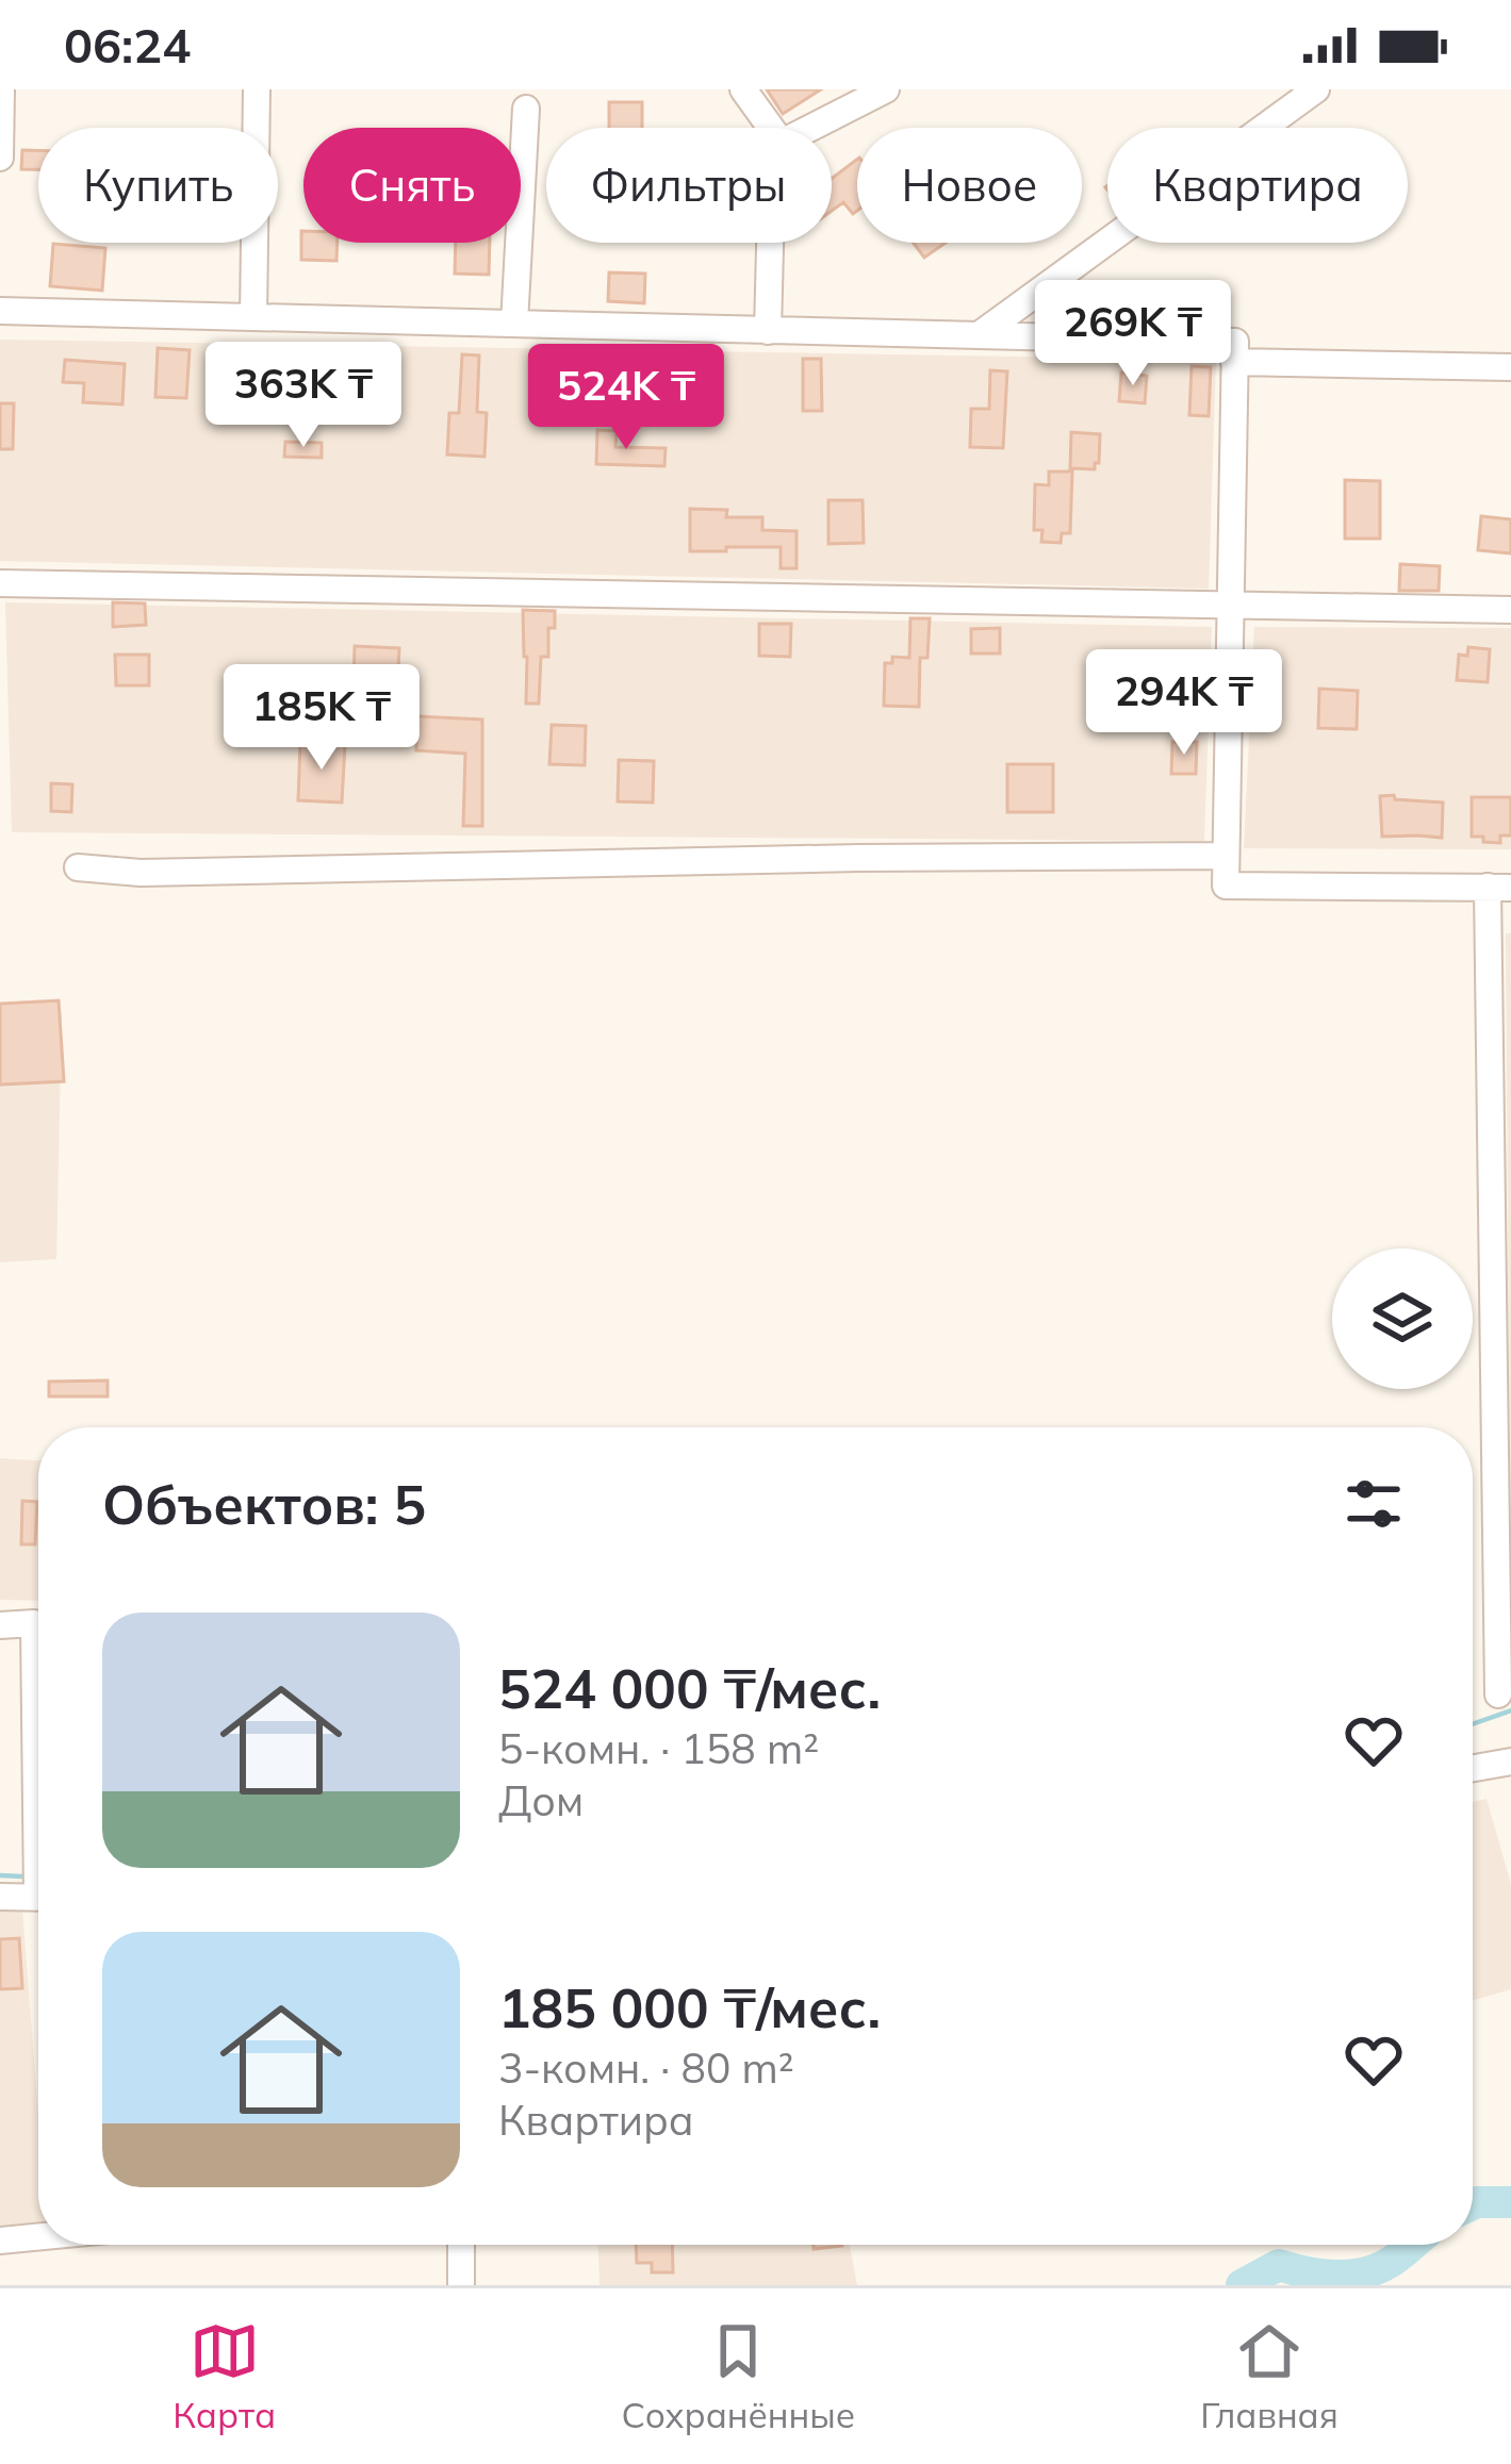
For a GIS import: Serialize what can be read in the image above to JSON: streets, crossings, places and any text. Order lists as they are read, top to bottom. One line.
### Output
{"page":{"status":"06:24","chip":["Купить","Снять","Фильтры","Новое","Квартира"],"price":["269K ₸","363K ₸","524K ₸","294K ₸","185K ₸"],"heading":"Объектов: 5","list":[{"name":"524 000 ₸/мес.","note":"5-комн. · 158 m² · Дом"},{"name":"185 000 ₸/мес.","note":"3-комн. · 80 m² · Квартира"}],"tabs":["Карта","Сохранённые","Главная"]}}
